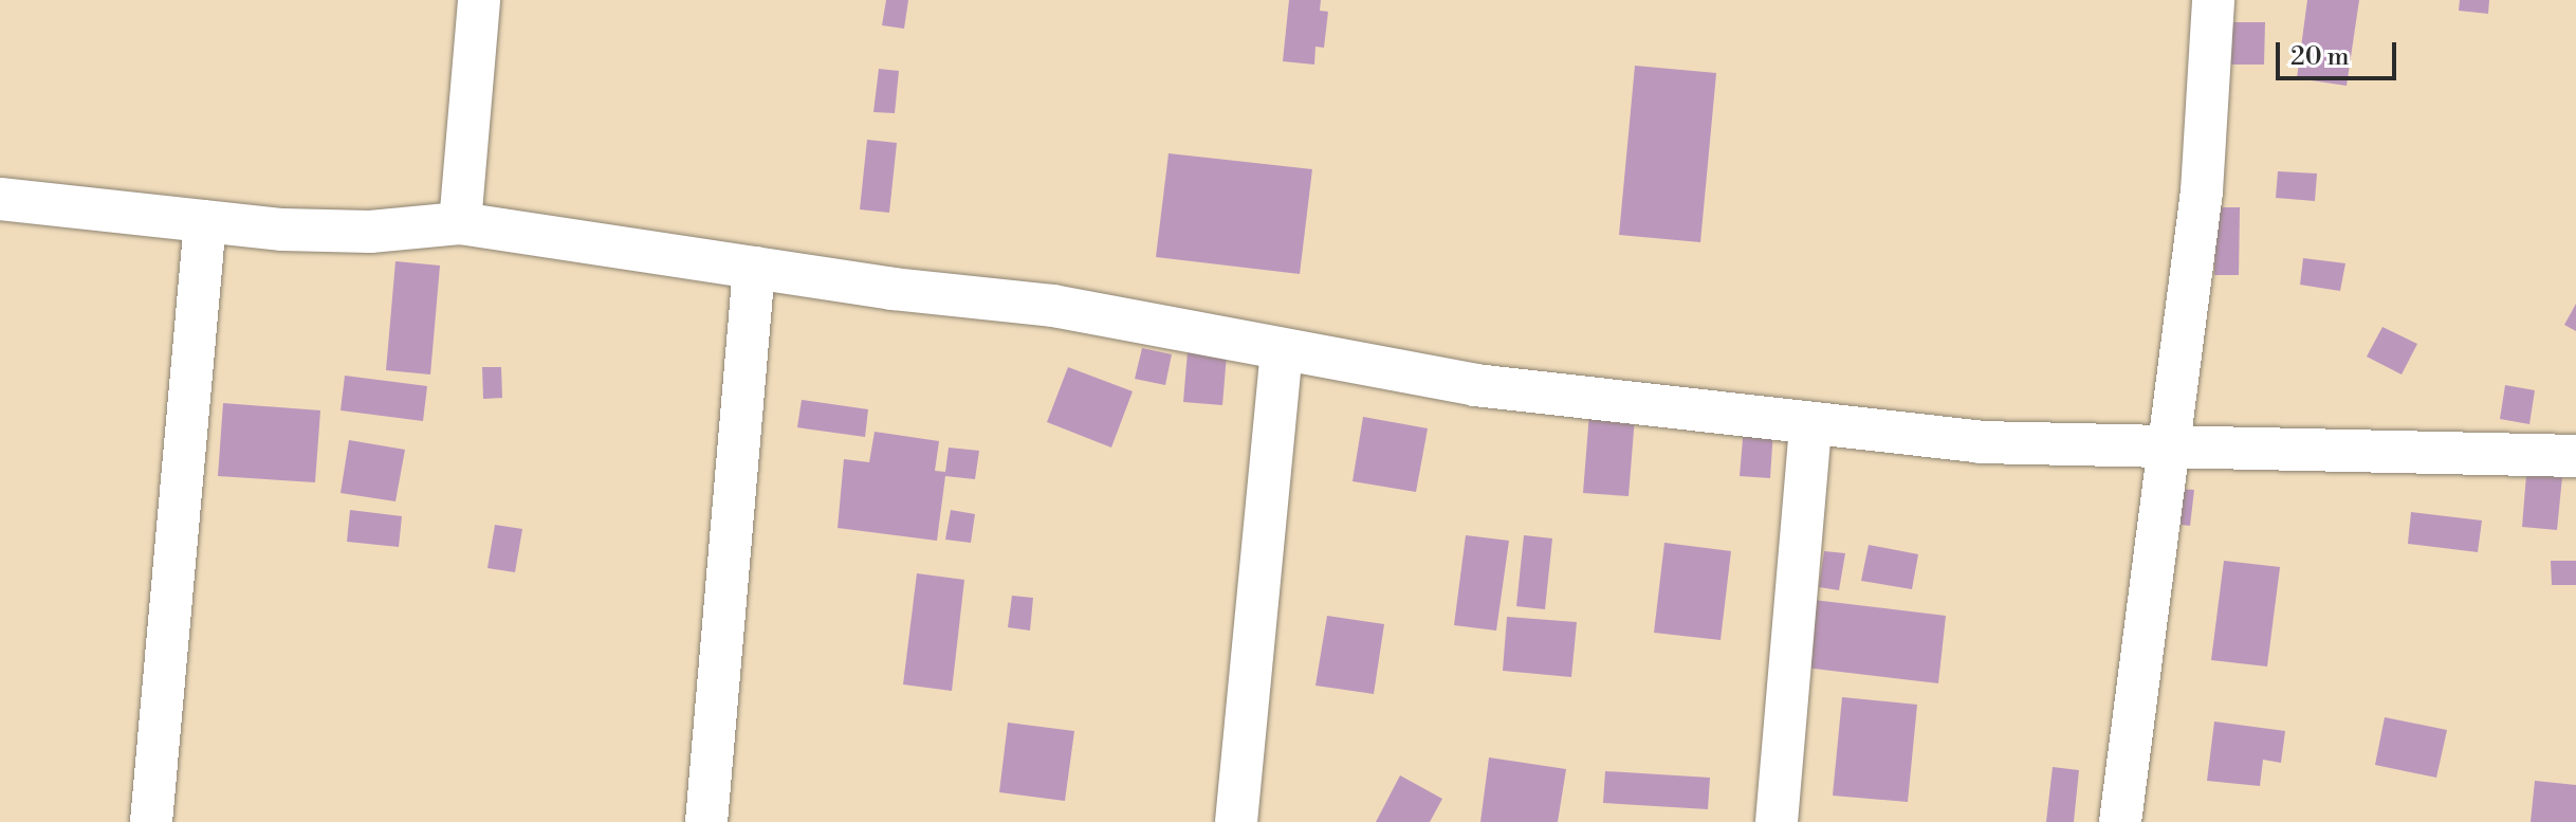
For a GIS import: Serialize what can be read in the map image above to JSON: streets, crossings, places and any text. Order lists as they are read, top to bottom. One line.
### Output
{"scale_bar":"20 m"}
